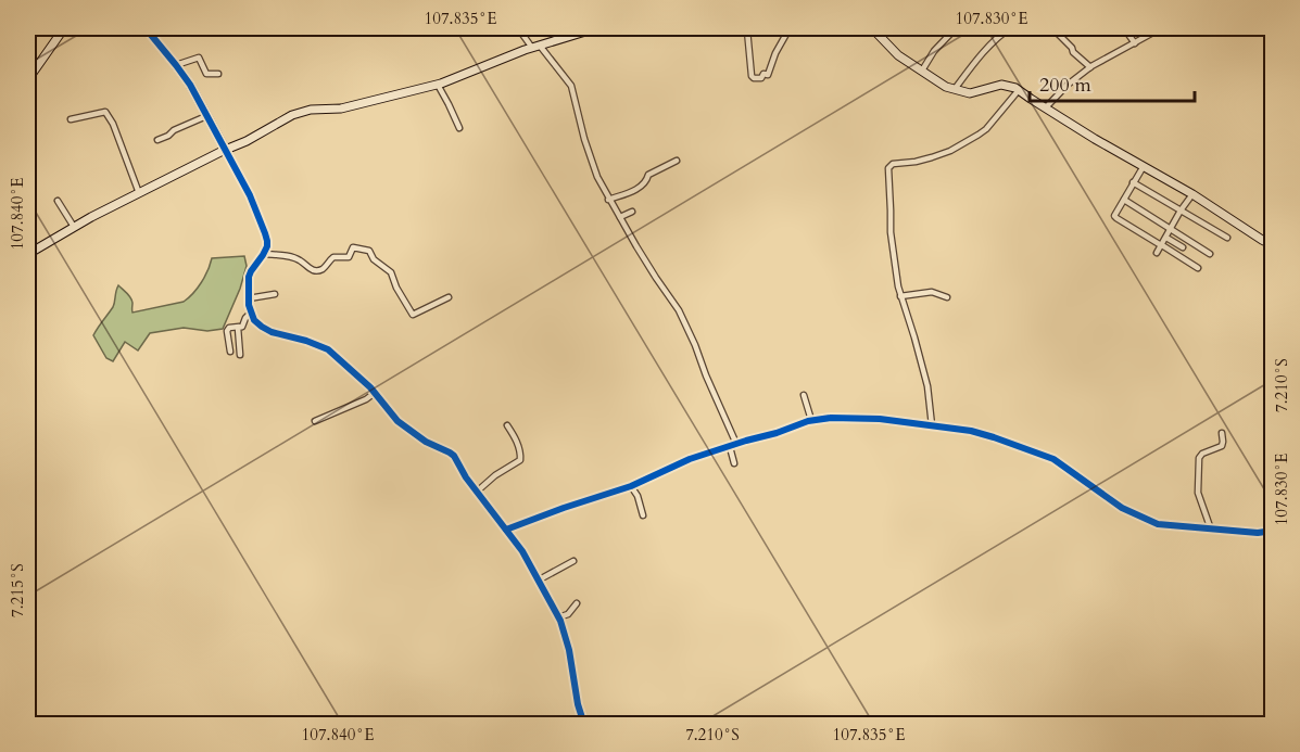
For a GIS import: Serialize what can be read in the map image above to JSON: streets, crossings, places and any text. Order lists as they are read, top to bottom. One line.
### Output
{"scale_bar":"200 m","coordinates":["107.835°E","107.830°E","107.840°E","7.210°S","7.215°S"]}
